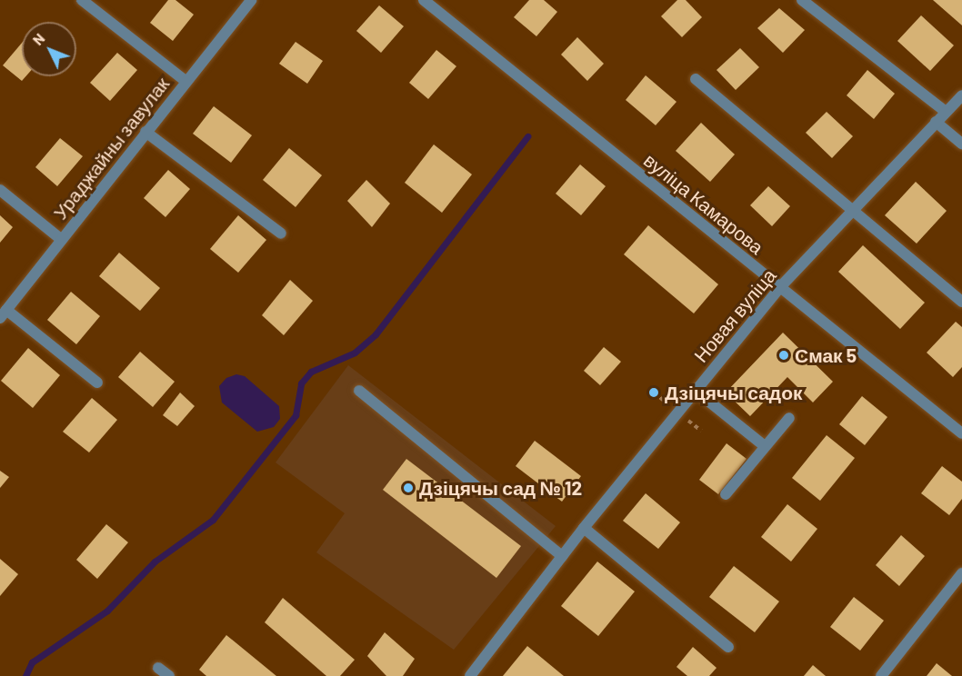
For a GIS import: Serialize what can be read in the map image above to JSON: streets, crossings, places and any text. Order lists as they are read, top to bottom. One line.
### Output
{"streets":{"street":["Ураджайны завулак","вуліца Камарова","Новая вуліца"]},"crossings":[["вуліца Камарова","Новая вуліца"]],"places":["Смак 5","Дзіцячы садок","Дзіцячы сад № 12"],"north":"top left"}
